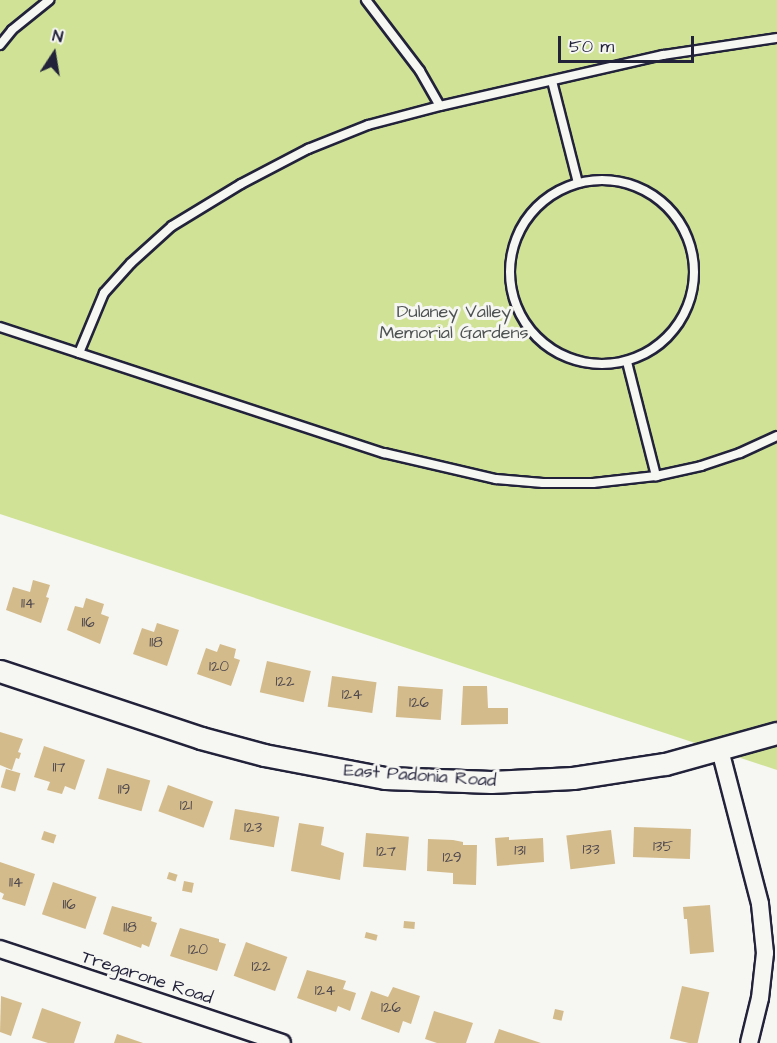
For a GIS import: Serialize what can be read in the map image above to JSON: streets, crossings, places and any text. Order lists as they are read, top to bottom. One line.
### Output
{"streets":{"street":["East Padonia Road","Tregarone Road"]},"parks":["Dulaney Valley Memorial Gardens"],"house_numbers":["114","116","118","120","122","124","126","117","119","121","123","135","133","131","127","129","114","116","118","120","122","124","126"],"scale_bar":"50 m","north":"top"}
